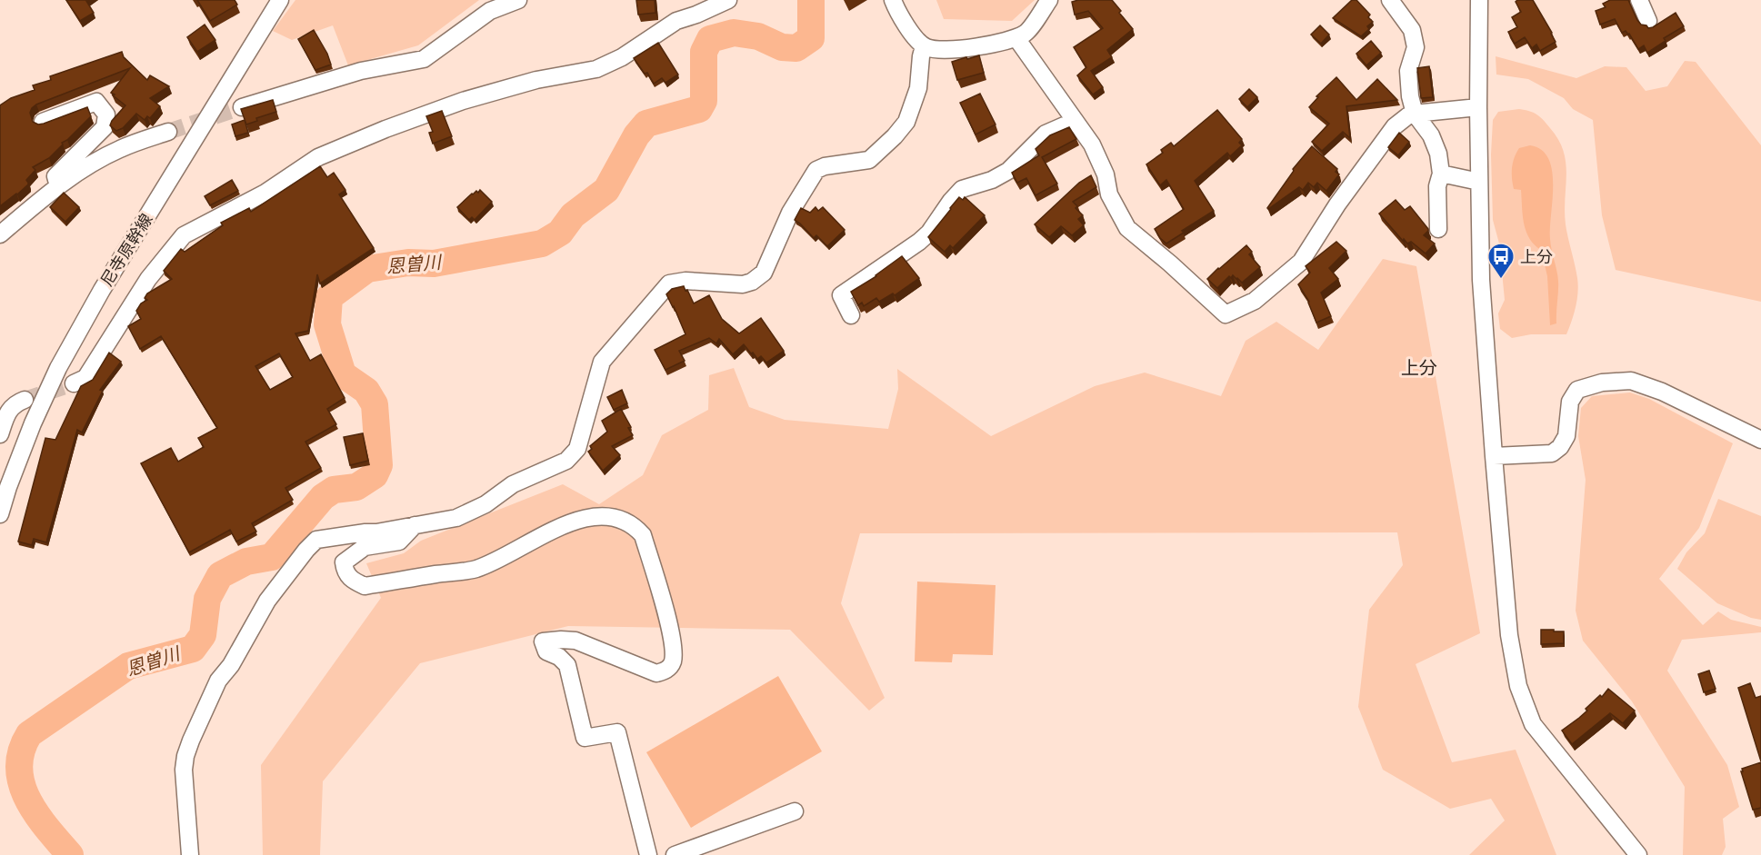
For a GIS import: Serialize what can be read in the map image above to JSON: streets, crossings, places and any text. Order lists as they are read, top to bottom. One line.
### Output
{"streets":{"street":["尼寺原幹線"]},"districts":["上分"],"water":["恩曽川"],"places":{"bus stop":["上分"]}}
